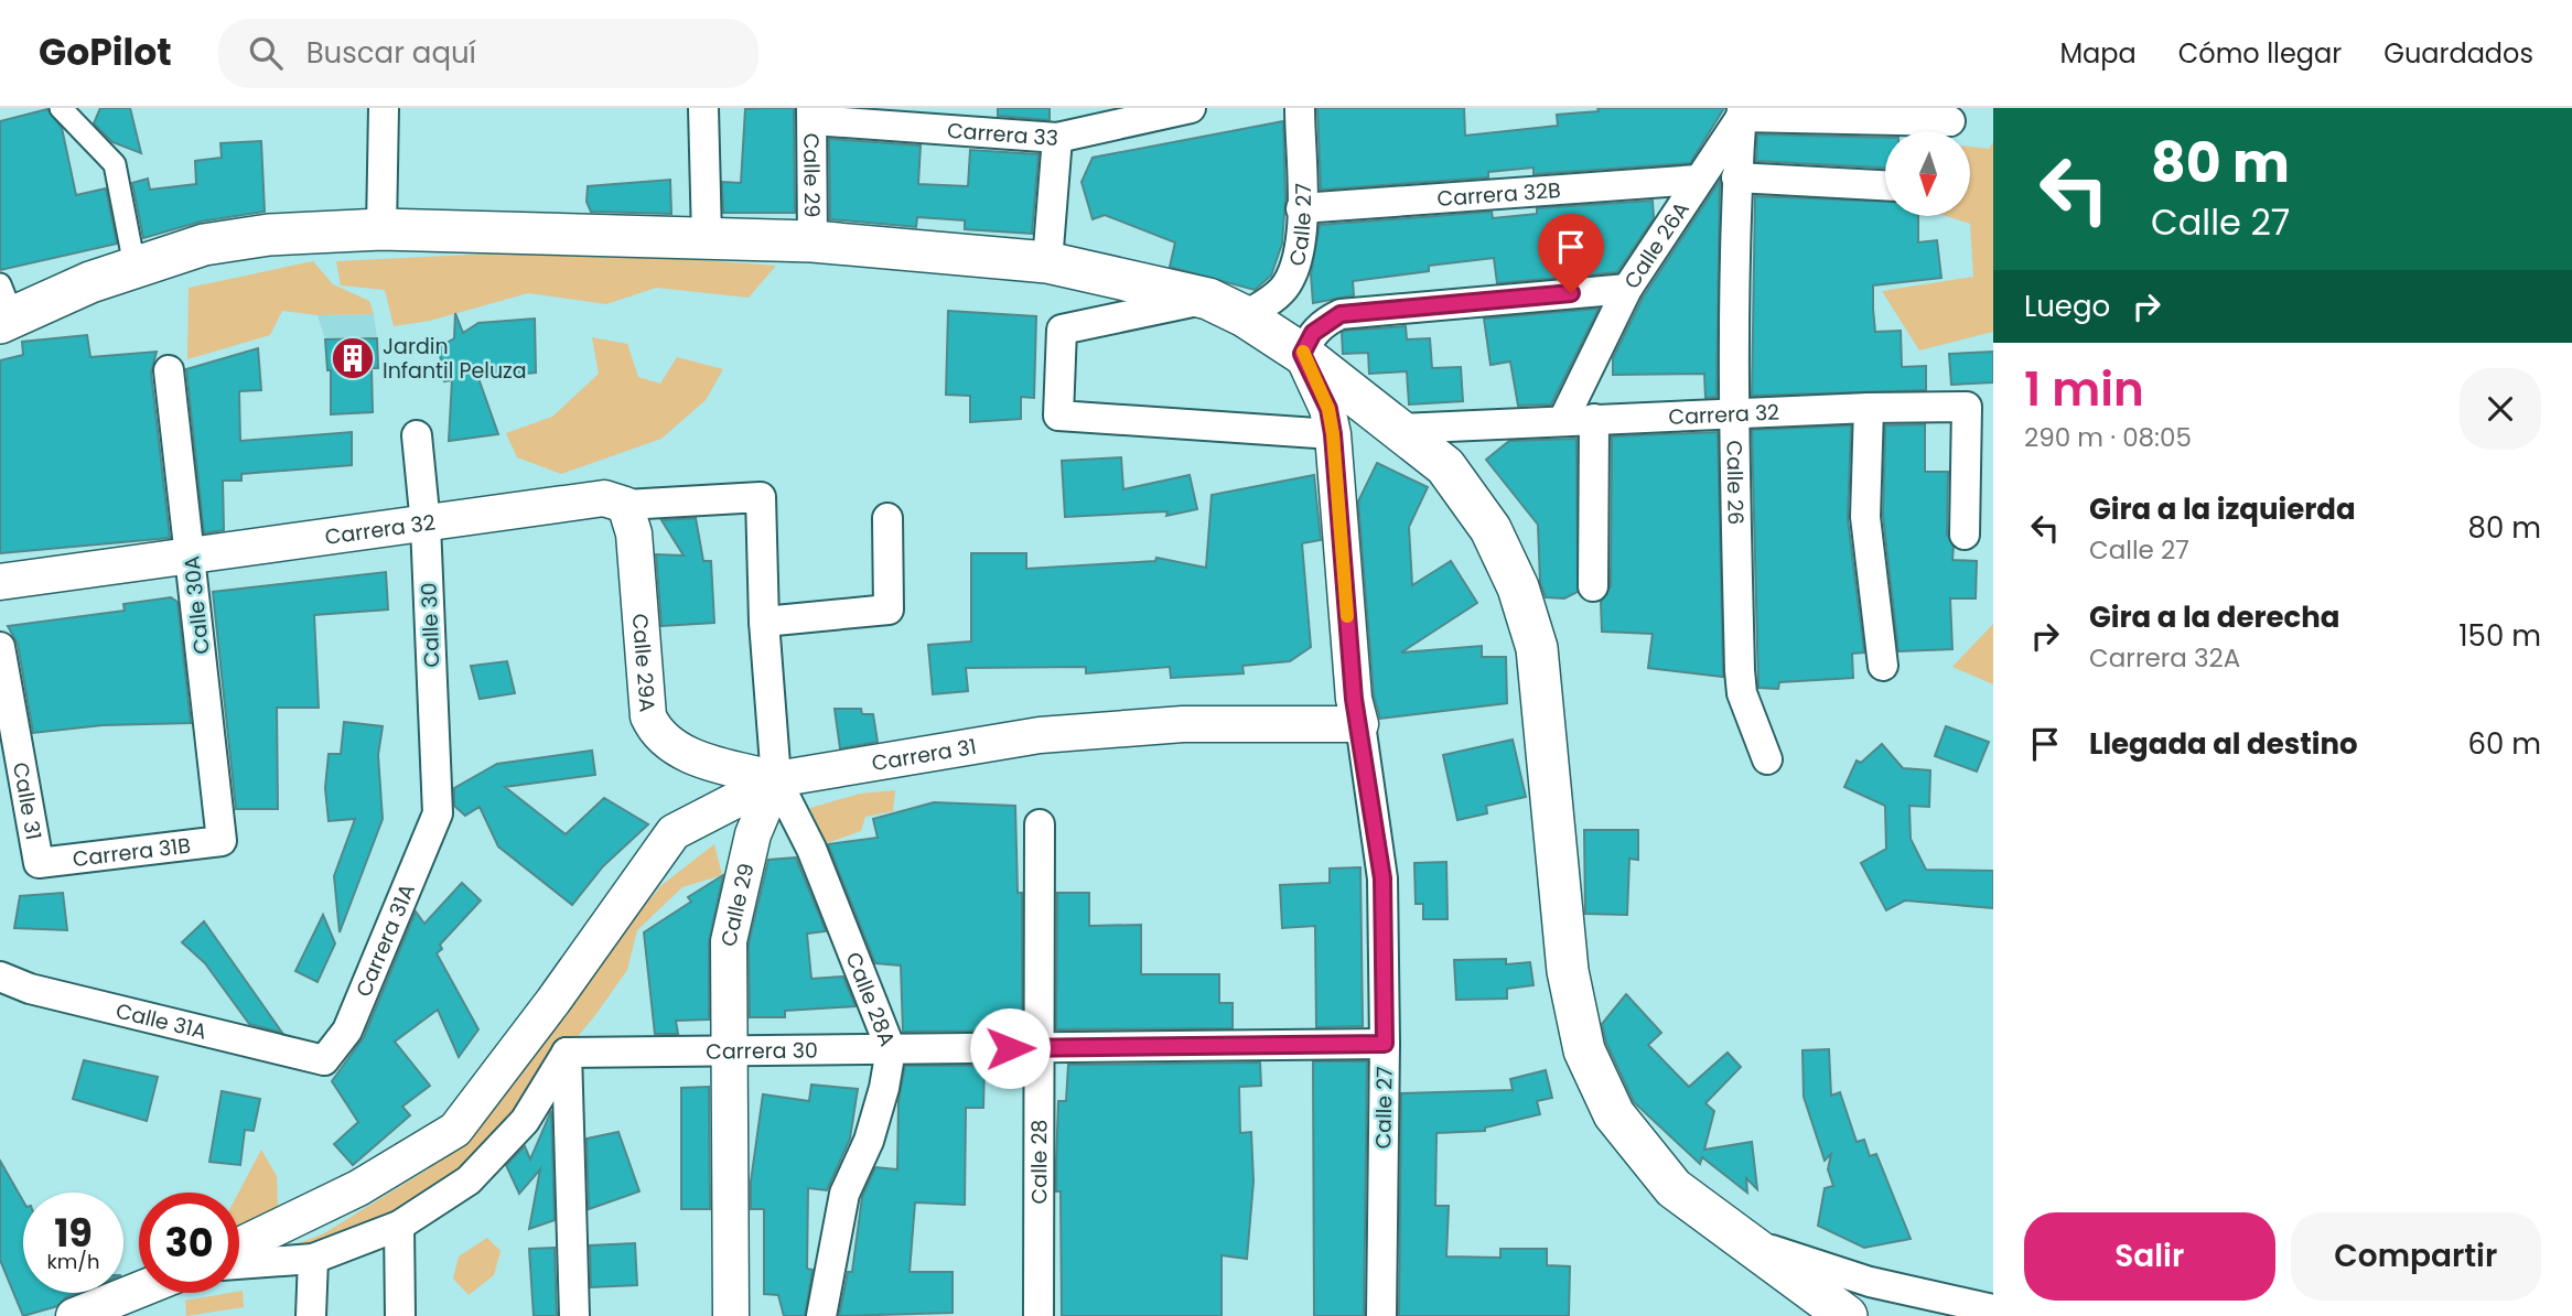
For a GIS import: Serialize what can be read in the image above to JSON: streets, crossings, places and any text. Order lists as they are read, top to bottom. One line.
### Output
{"streets":{"street":["Carrera 33","Calle 29","Carrera 32B","Calle 27","Calle 26A","Carrera 32","Calle 26","Calle 30A","Calle 30","Calle 29A","Carrera 31","Calle 31","Carrera 31B","Carrera 31A","Calle 28A","Calle 31A","Carrera 30","Calle 28"]},"crossings":[["Carrera 33","Calle 29"],["Calle 29","Carrera 32"],["Calle 29","Calle 29A"],["Calle 29","Carrera 31"],["Calle 29","Calle 28A"],["Calle 29","Carrera 30"],["Carrera 32B","Calle 27"],["Carrera 32B","Calle 26A"],["Calle 27","Carrera 31"],["Calle 27","Carrera 30"],["Calle 26A","Carrera 32"],["Calle 26A","Calle 26"],["Carrera 32","Calle 26"],["Carrera 32","Calle 30A"],["Carrera 32","Calle 30"],["Carrera 32","Calle 29A"],["Calle 30A","Carrera 31B"],["Calle 30","Carrera 31A"],["Calle 29A","Carrera 31"],["Calle 29A","Calle 28A"],["Carrera 31","Calle 28A"],["Calle 31","Carrera 31B"],["Carrera 31A","Calle 31A"],["Calle 28A","Carrera 30"],["Carrera 30","Calle 28"]],"places":{"building":["Jardin Infantil Peluza"]},"north":"bottom","page":{"header":"GoPilot","search":"Buscar aquí","nav":["Mapa","Cómo llegar","Guardados"],"turn":["80 m","Calle 27"],"then":"Luego","heading":["1 min","290 m · 08:05"],"list":[{"name":"Gira a la izquierda","note":"Calle 27","value":"80 m"},{"name":"Gira a la derecha","note":"Carrera 32A","value":"150 m"},{"name":"Llegada al destino","value":"60 m"}],"speed":"19 km/h","limit":"30","buttons":["Salir","Compartir"]}}
